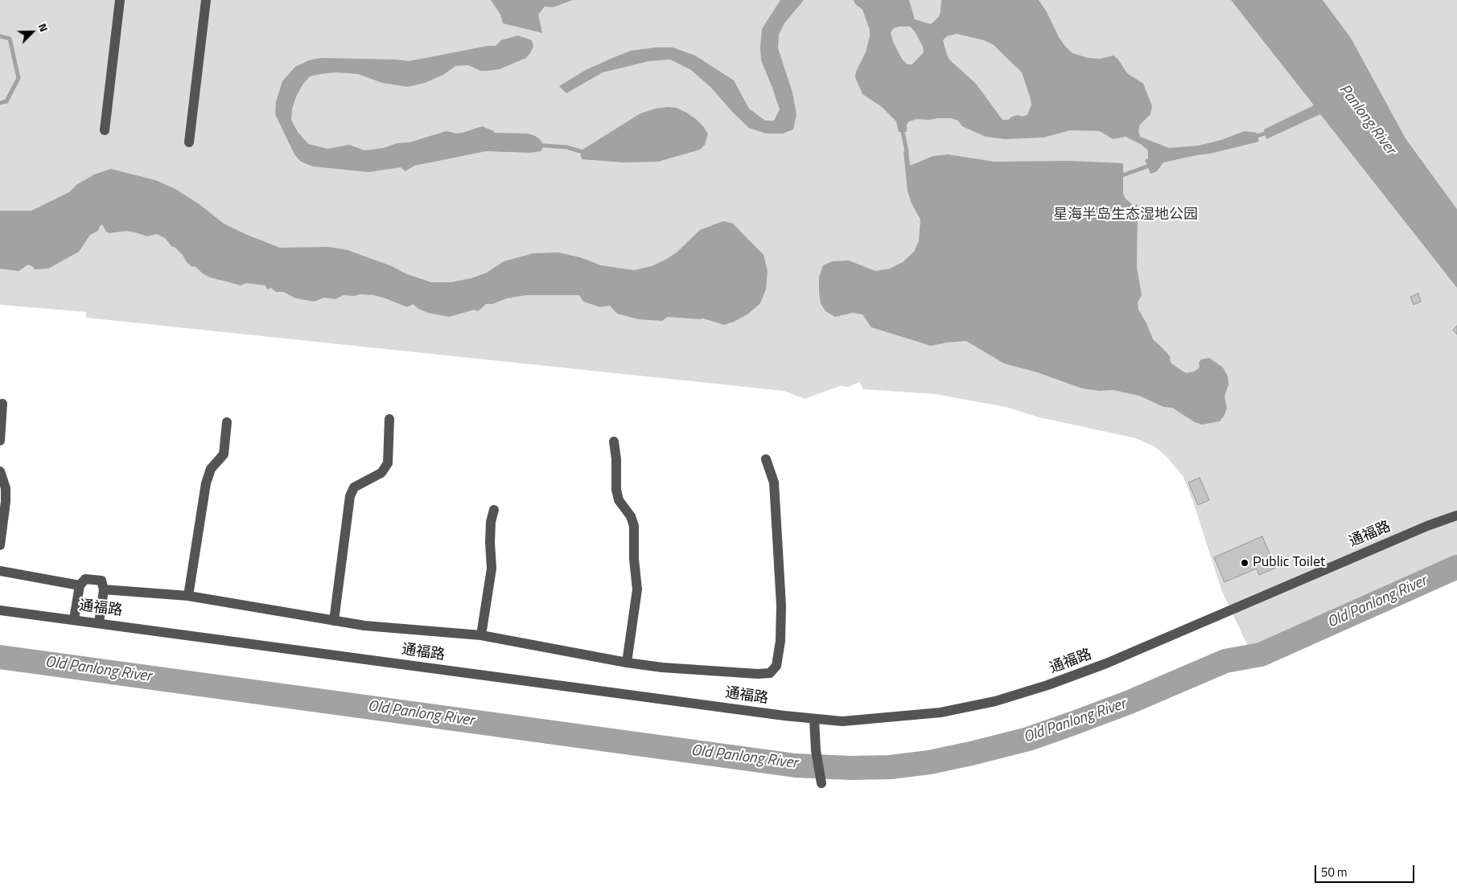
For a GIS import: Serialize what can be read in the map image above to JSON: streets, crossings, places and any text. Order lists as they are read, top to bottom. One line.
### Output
{"streets":{"street":["通福路"]},"water":["Panlong River","Old Panlong River"],"parks":["星海半岛生态湿地公园"],"places":["Public Toilet"],"scale_bar":"50 m","north":"top right"}
